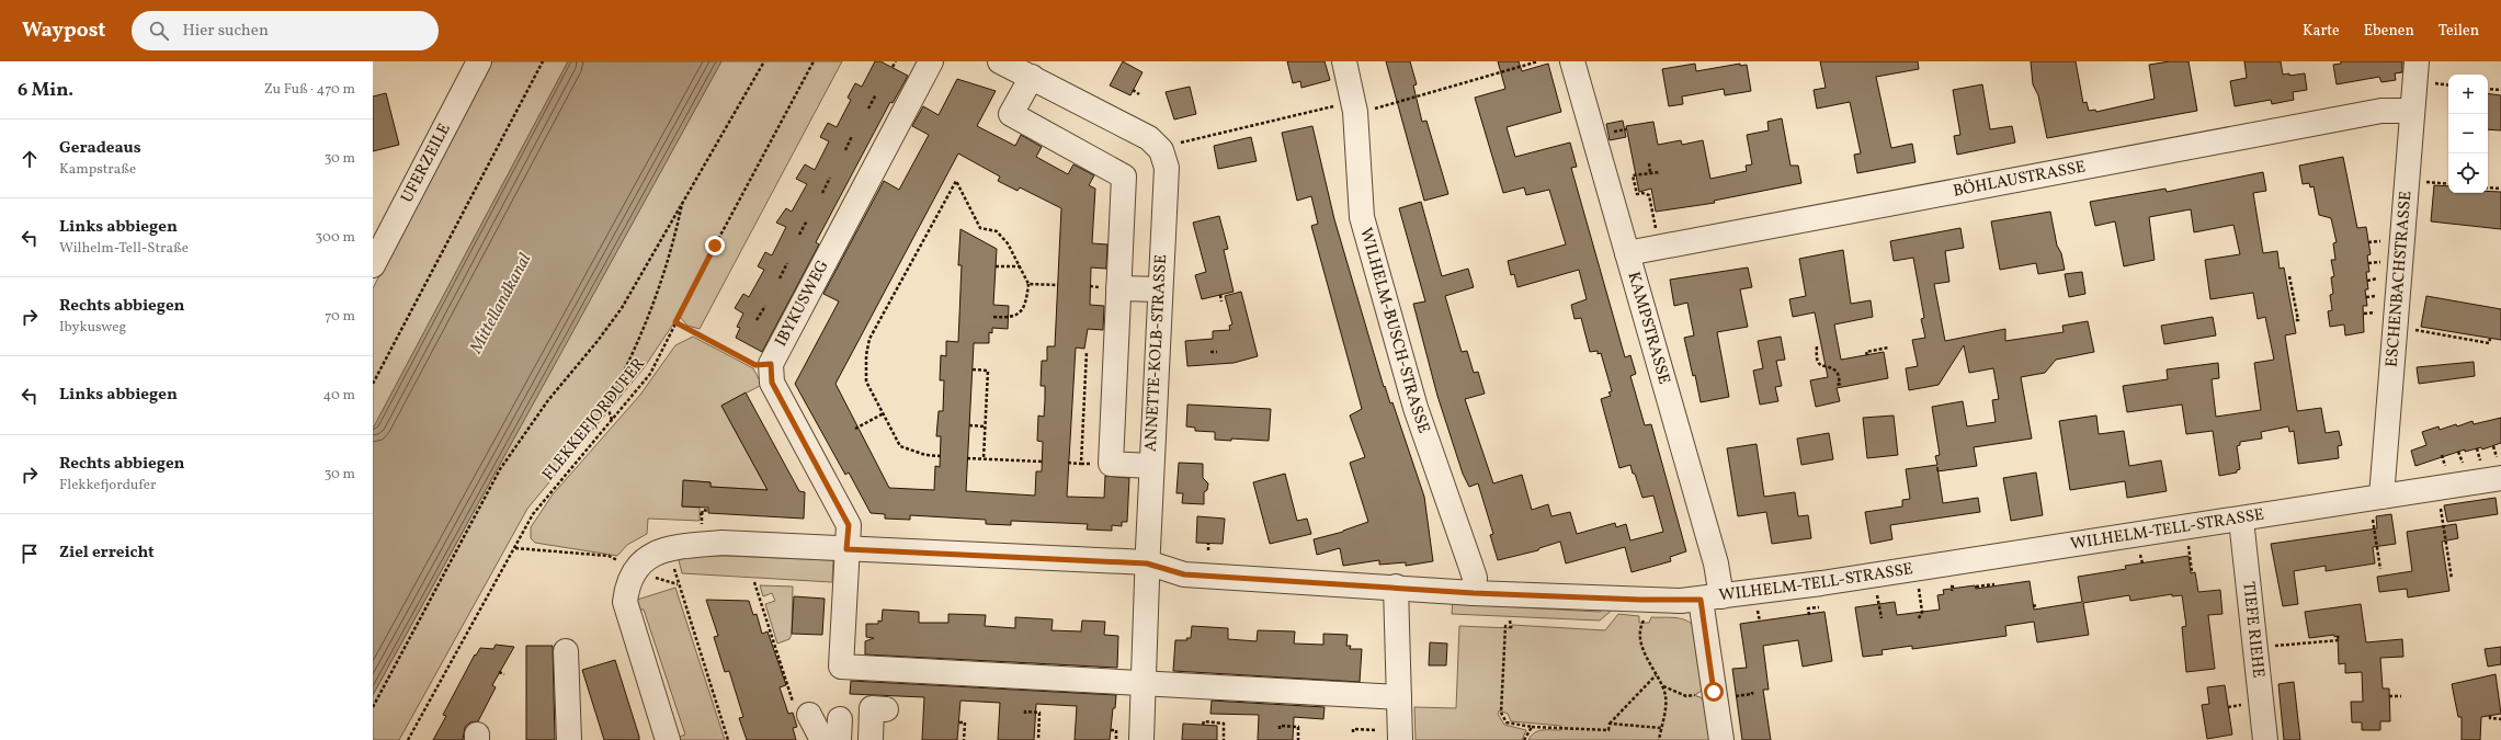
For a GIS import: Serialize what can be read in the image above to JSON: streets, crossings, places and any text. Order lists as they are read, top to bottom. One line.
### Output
{"streets":{"street":["UFERZEILE","BÖHLAUSTRASSE","ESCHENBACHSTRASSE","IBYKUSWEG","KAMPSTRASSE","WILHELM-BUSCH-STRASSE","ANNETTE-KOLB-STRASSE","WILHELM-TELL-STRASSE","TIEFE RIEHE"],"path":["FLEKKEFJORDUFER"]},"crossings":[["BÖHLAUSTRASSE","ESCHENBACHSTRASSE"],["BÖHLAUSTRASSE","KAMPSTRASSE"],["ESCHENBACHSTRASSE","WILHELM-TELL-STRASSE"],["IBYKUSWEG","ANNETTE-KOLB-STRASSE"],["IBYKUSWEG","WILHELM-TELL-STRASSE"],["KAMPSTRASSE","WILHELM-TELL-STRASSE"],["WILHELM-BUSCH-STRASSE","WILHELM-TELL-STRASSE"],["ANNETTE-KOLB-STRASSE","WILHELM-TELL-STRASSE"],["WILHELM-TELL-STRASSE","TIEFE RIEHE"]],"water":["Mittellandkanal"],"page":{"header":"Waypost","search":"Hier suchen","nav":["Karte","Ebenen","Teilen"],"heading":["6 Min.","Zu Fuß · 470 m"],"map_buttons":["+","−"],"list":[["Geradeaus","Kampstraße","30 m"],["Links abbiegen","Wilhelm-Tell-Straße","300 m"],["Rechts abbiegen","Ibykusweg","70 m"],["Links abbiegen","40 m"],["Rechts abbiegen","Flekkefjordufer","30 m"],"Ziel erreicht"]}}
